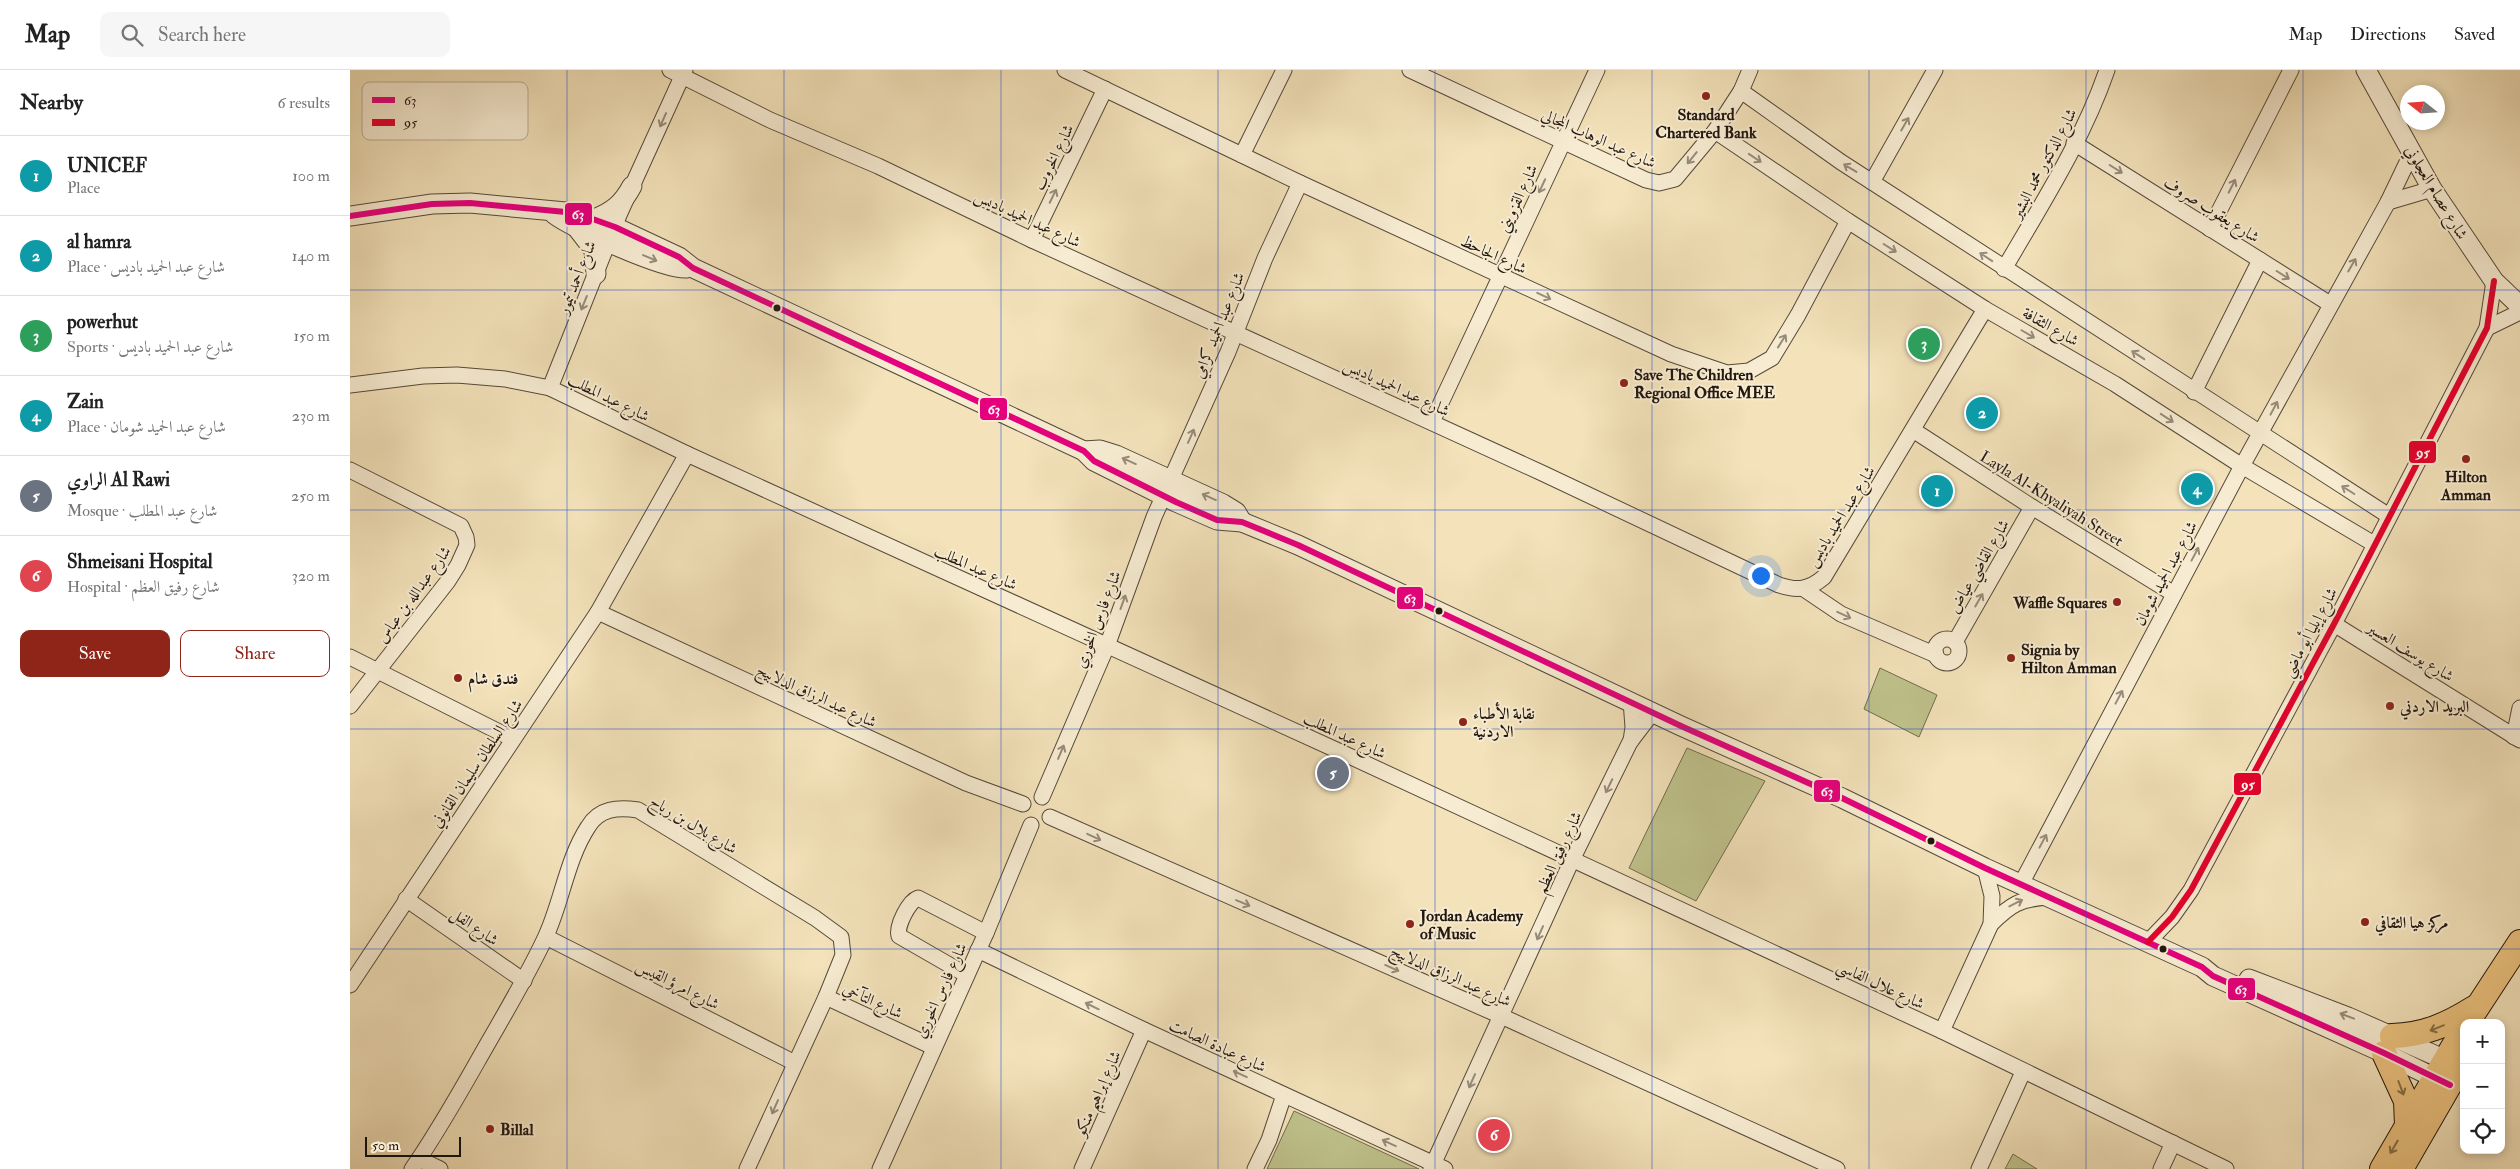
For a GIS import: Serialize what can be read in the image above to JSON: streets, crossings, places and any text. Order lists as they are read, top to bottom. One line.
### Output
{"streets":{"street":["شارع عبد الوهاب المجالي","شارع الخروب","شارع الدكتور محمد البشير","شارع عصام العجلوني","شارع القزويني","شارع يعقوب صروف","شارع عبد الحميد باديس","شارع الجاحظ","شارع أحمد تيمور","شارع عبد الحميد كرامي","شارع الثقافة","شارع عبد المطلب","Layla Al-Khyaliyah Street","شارع القاضي عياض","شارع عبد الحميد شومان","شارع عبدالله بن عباس","شارع فارس الخوري","شارع إيليا أبو ماضي","شارع يوسف العسير","شارع عبد الرزاق الدلابيح","شارع السلطان سليمان القانوني","شارع بلال بن رباح","شارع رفيق العظم","شارع الفل","شارع امرؤ القيس","شارع علال الفاسي","شارع التآخي","شارع عبادة الصامت","شارع إبراهيم منكو"]},"crossings":[["شارع عبد الوهاب المجالي","شارع القزويني"],["شارع عبد الوهاب المجالي","شارع الثقافة"],["شارع الخروب","شارع عبد الحميد باديس"],["شارع الخروب","شارع الجاحظ"],["شارع الدكتور محمد البشير","شارع يعقوب صروف"],["شارع الدكتور محمد البشير","شارع الثقافة"],["شارع عصام العجلوني","شارع عبد الحميد شومان"],["شارع عصام العجلوني","شارع إيليا أبو ماضي"],["شارع القزويني","شارع عبد الحميد باديس"],["شارع القزويني","شارع الجاحظ"],["شارع يعقوب صروف","شارع عبد الحميد شومان"],["شارع عبد الحميد باديس","شارع أحمد تيمور"],["شارع عبد الحميد باديس","شارع عبد الحميد كرامي"],["شارع عبد الحميد باديس","شارع الثقافة"],["شارع عبد الحميد باديس","Layla Al-Khyaliyah Street"],["شارع عبد الحميد باديس","شارع القاضي عياض"],["شارع الجاحظ","شارع عبد الحميد كرامي"],["شارع الجاحظ","شارع الثقافة"],["شارع أحمد تيمور","شارع عبد المطلب"],["شارع عبد الحميد كرامي","شارع فارس الخوري"],["شارع الثقافة","شارع عبد الحميد شومان"],["شارع الثقافة","شارع إيليا أبو ماضي"],["شارع عبد المطلب","شارع فارس الخوري"],["شارع عبد المطلب","شارع السلطان سليمان القانوني"],["شارع عبد المطلب","شارع رفيق العظم"],["شارع عبد المطلب","شارع علال الفاسي"],["Layla Al-Khyaliyah Street","شارع القاضي عياض"],["Layla Al-Khyaliyah Street","شارع عبد الحميد شومان"],["شارع فارس الخوري","شارع عبد الرزاق الدلابيح"],["شارع فارس الخوري","شارع التآخي"],["شارع فارس الخوري","شارع عبادة الصامت"],["شارع إيليا أبو ماضي","شارع يوسف العسير"],["شارع عبد الرزاق الدلابيح","شارع السلطان سليمان القانوني"],["شارع عبد الرزاق الدلابيح","شارع رفيق العظم"],["شارع السلطان سليمان القانوني","شارع الفل"],["شارع بلال بن رباح","شارع الفل"],["شارع بلال بن رباح","شارع امرؤ القيس"],["شارع بلال بن رباح","شارع التآخي"],["شارع رفيق العظم","شارع علال الفاسي"],["شارع رفيق العظم","شارع عبادة الصامت"],["شارع عبادة الصامت","شارع إبراهيم منكو"]],"one_way":["شارع عبد الوهاب المجالي","شارع الخروب","شارع القزويني","شارع يعقوب صروف","شارع أحمد تيمور","شارع عبد الحميد كرامي","شارع عبد الحميد شومان","شارع فارس الخوري","شارع عبد الرزاق الدلابيح","شارع رفيق العظم","شارع عبادة الصامت"],"places":["Standard Chartered Bank","Save The Children Regional Office MEE","Hilton Amman","Waffle Squares","Signia by Hilton Amman","فندق شام","البريد الاردني","نقابة الأطباء الاردنية","مركز هيا الثقافي","Jordan Academy of Music","Billal"],"lines":["transit line 63","transit line 95"],"legend":["63","95"],"scale_bar":"50 m","north":"left","page":{"header":"Map","search":"Search here","nav":["Map","Directions","Saved"],"heading":["Nearby","6 results"],"list":[{"mark":"1","name":"UNICEF","note":"Place","value":"100 m"},{"mark":"2","name":"al hamra","note":"Place · شارع عبد الحميد باديس","value":"140 m"},{"mark":"3","name":"powerhut","note":"Sports · شارع عبد الحميد باديس","value":"150 m"},{"mark":"4","name":"Zain","note":"Place · شارع عبد الحميد شومان","value":"230 m"},{"mark":"5","name":"الراوي Al Rawi","note":"Mosque · شارع عبد المطلب","value":"250 m"},{"mark":"6","name":"Shmeisani Hospital","note":"Hospital · شارع رفيق العظم","value":"320 m"}],"pins":["3","2","4","1","5","6"],"buttons":["Save","Share"],"map_buttons":["+","−"],"scale":"50 m"}}
